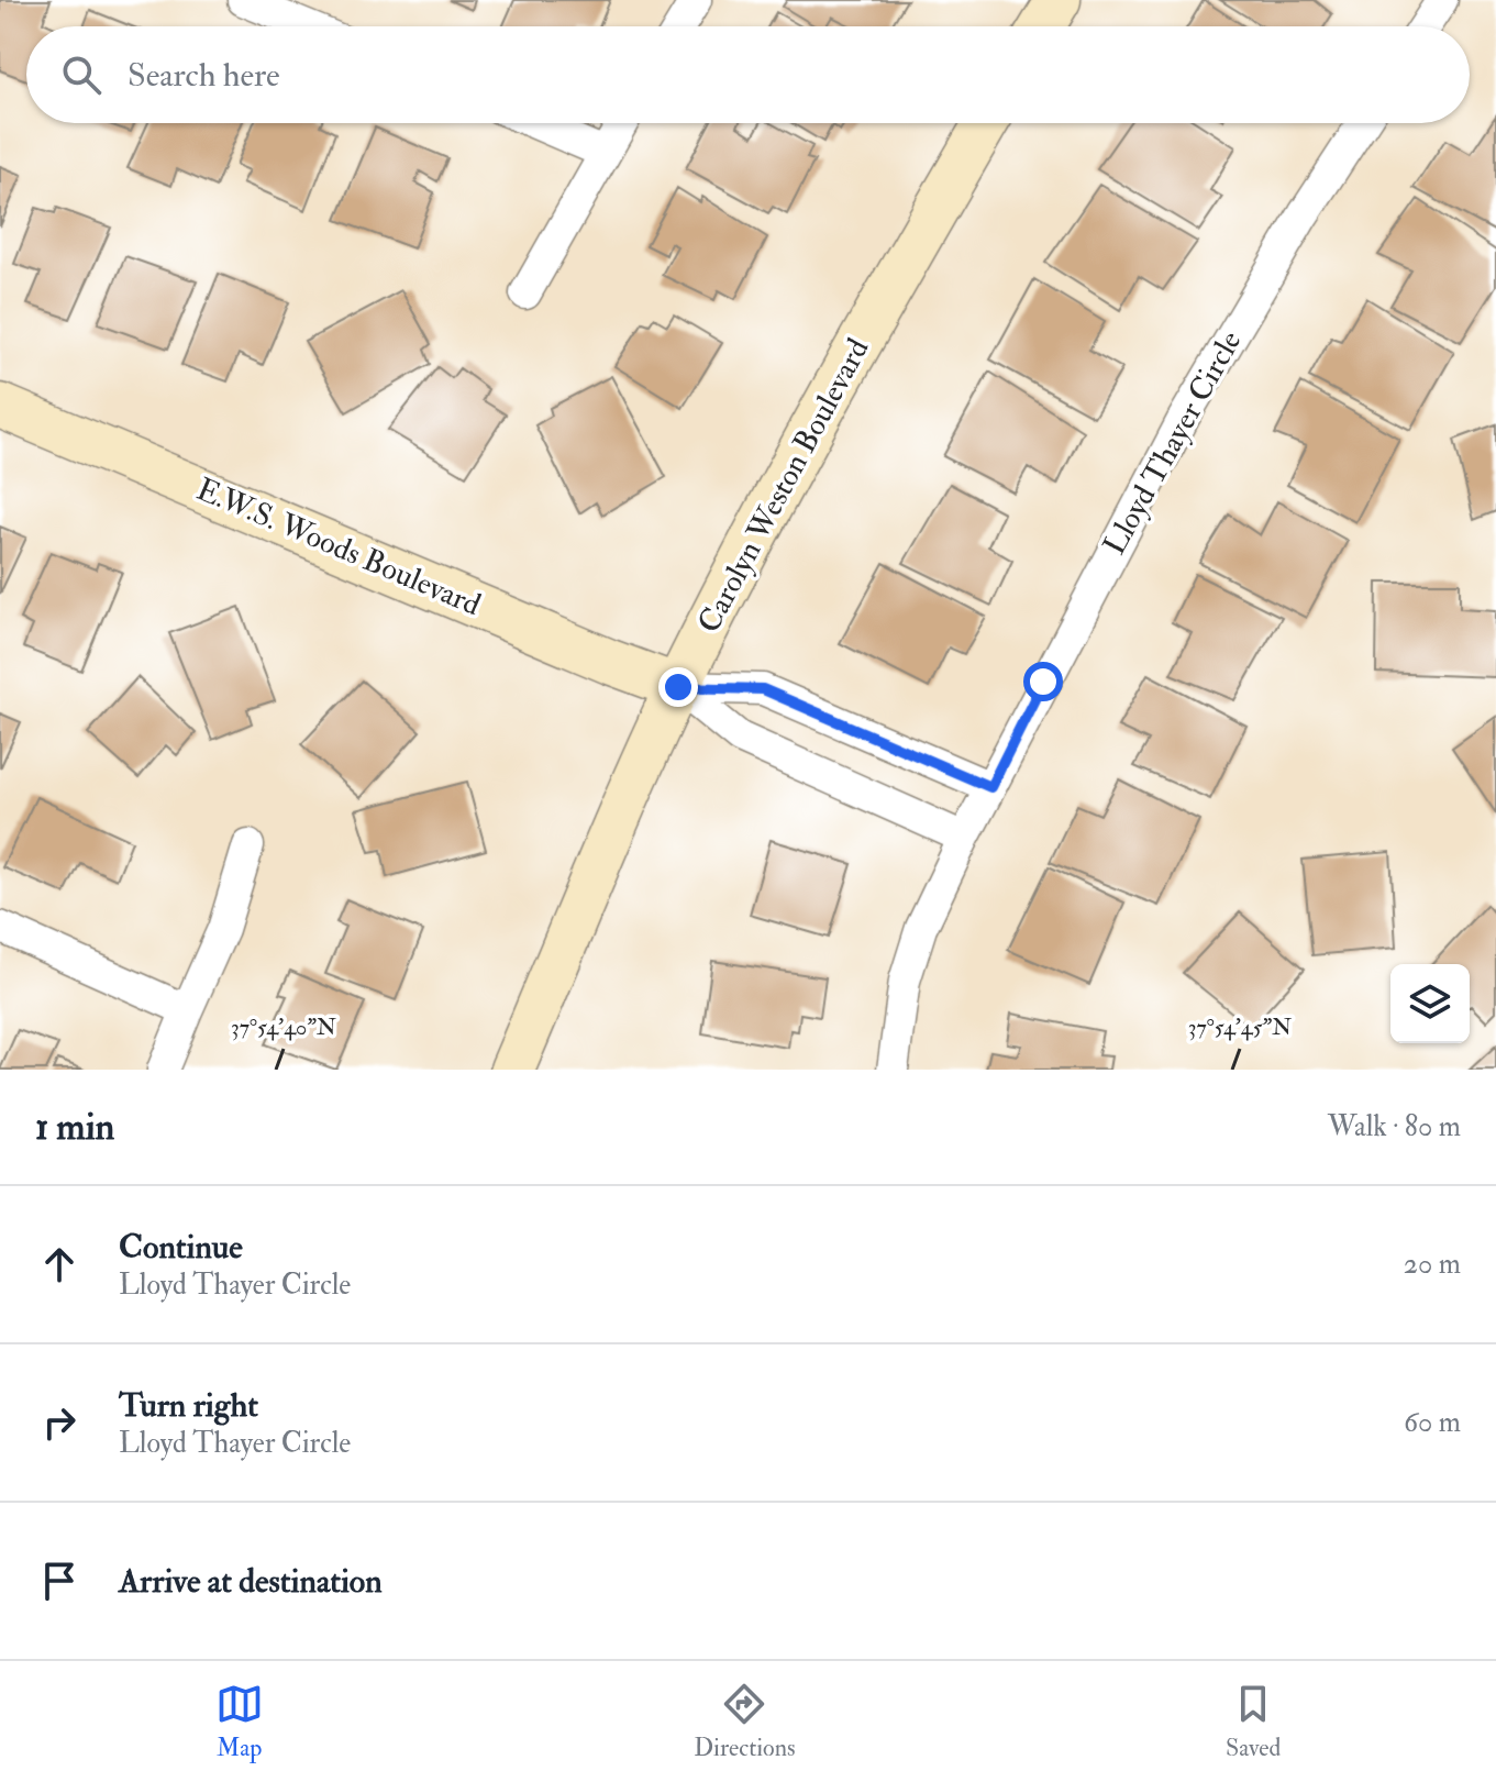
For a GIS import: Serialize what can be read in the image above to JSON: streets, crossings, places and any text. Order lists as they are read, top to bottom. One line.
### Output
{"streets":{"street":["Lloyd Thayer Circle","Carolyn Weston Boulevard","E.W.S. Woods Boulevard"]},"crossings":[["Carolyn Weston Boulevard","E.W.S. Woods Boulevard"]],"page":{"search":"Search here","heading":["1 min","Walk · 80 m"],"list":[["Continue","Lloyd Thayer Circle","20 m"],["Turn right","Lloyd Thayer Circle","60 m"],"Arrive at destination"],"nav":["Map","Directions","Saved"]},"coordinates":["37°54'40\"N","37°54'45\"N"]}
